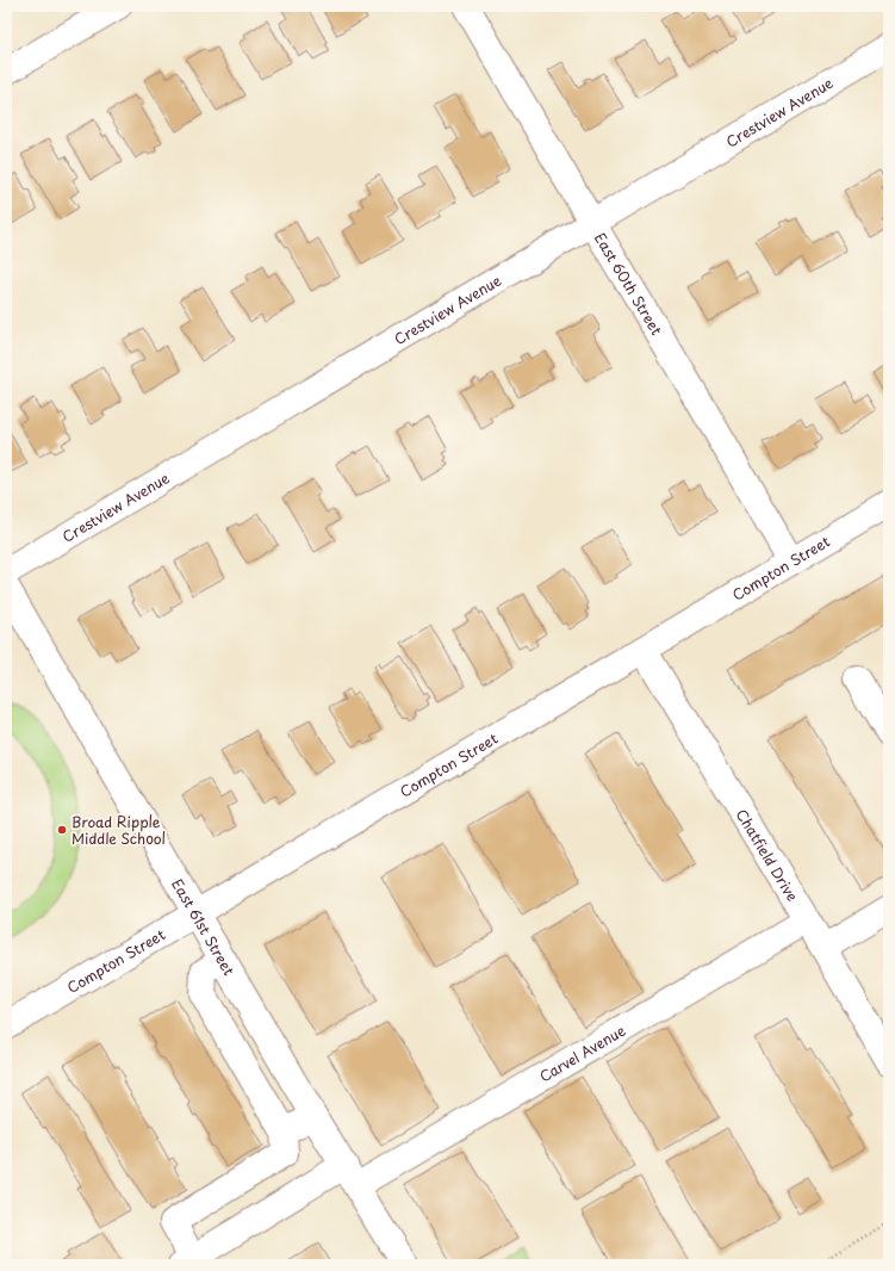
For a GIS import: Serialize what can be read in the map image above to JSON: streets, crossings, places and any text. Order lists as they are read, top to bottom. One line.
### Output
{"streets":{"street":["Crestview Avenue","East 60th Street","Compton Street","Chatfield Drive","East 61st Street","Carvel Avenue"]},"crossings":[["Crestview Avenue","East 60th Street"],["East 60th Street","Compton Street"],["Compton Street","Chatfield Drive"],["Compton Street","East 61st Street"],["Chatfield Drive","Carvel Avenue"],["East 61st Street","Carvel Avenue"]],"places":["Broad Ripple Middle School"]}
